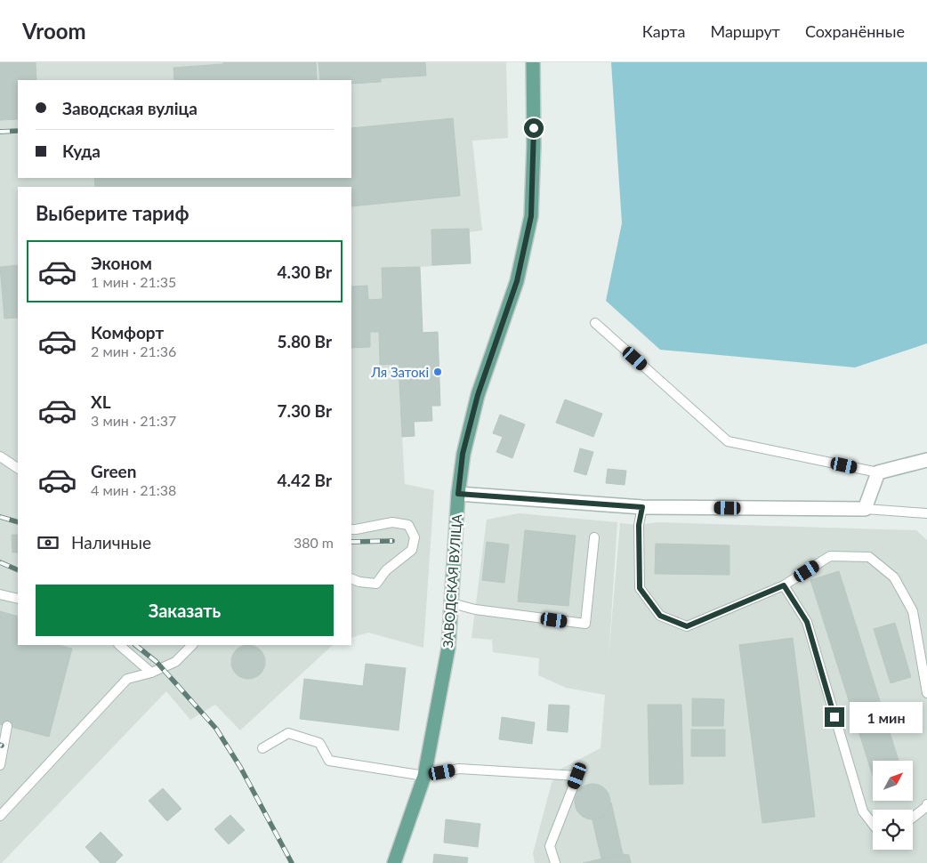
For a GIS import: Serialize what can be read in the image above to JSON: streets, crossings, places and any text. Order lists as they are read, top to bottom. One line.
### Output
{"streets":{"main road":["ЗАВОДСКАЯ ВУЛІЦА"]},"places":["Ля Затокі"],"north":"top right","page":{"header":"Vroom","nav":["Карта","Маршрут","Сохранённые"],"banner":["Заводская вуліца","Куда"],"heading":"Выберите тариф","list":[{"name":"Эконом","note":"1 мин · 21:35","value":"4.30 Br"},{"name":"Комфорт","note":"2 мин · 21:36","value":"5.80 Br"},{"name":"XL","note":"3 мин · 21:37","value":"7.30 Br"},{"name":"Green","note":"4 мин · 21:38","value":"4.42 Br"}],"pay":["Наличные","380 m"],"buttons":"Заказать","bubble":"1 мин"}}
